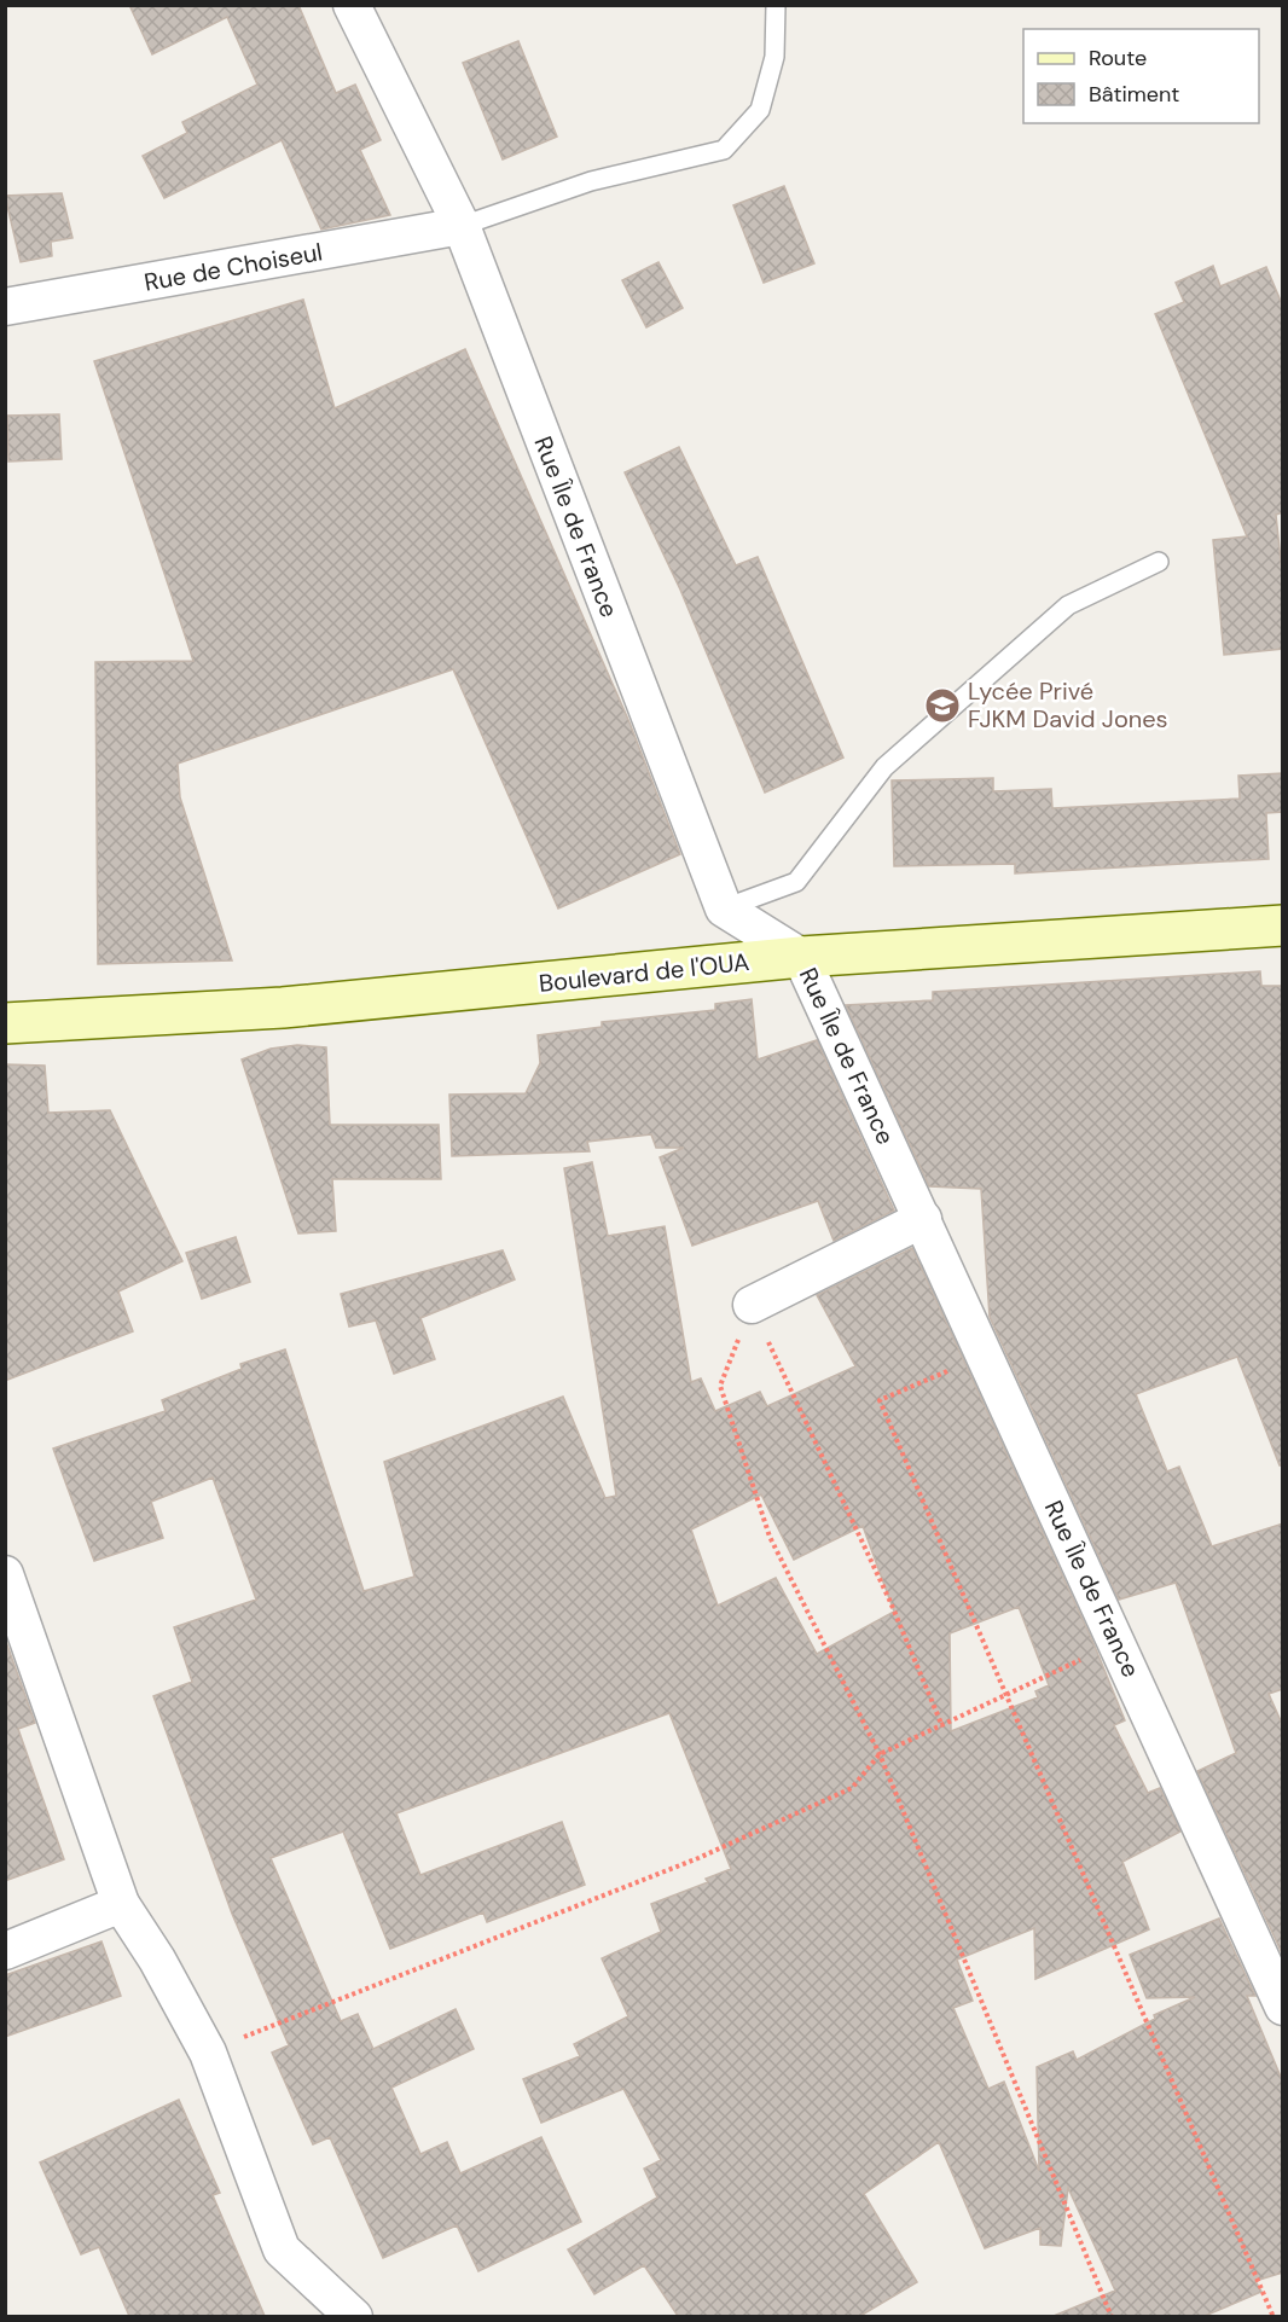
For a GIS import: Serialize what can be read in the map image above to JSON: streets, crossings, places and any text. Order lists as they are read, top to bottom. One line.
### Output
{"streets":{"main road":["Boulevard de l'OUA"],"street":["Rue de Choiseul","Rue Île de France"]},"crossings":[["Rue de Choiseul","Rue Île de France"],["Rue Île de France","Boulevard de l'OUA"]],"places":{"school or university":["Lycée Privé FJKM David Jones"]},"legend":["Route","Bâtiment"]}
